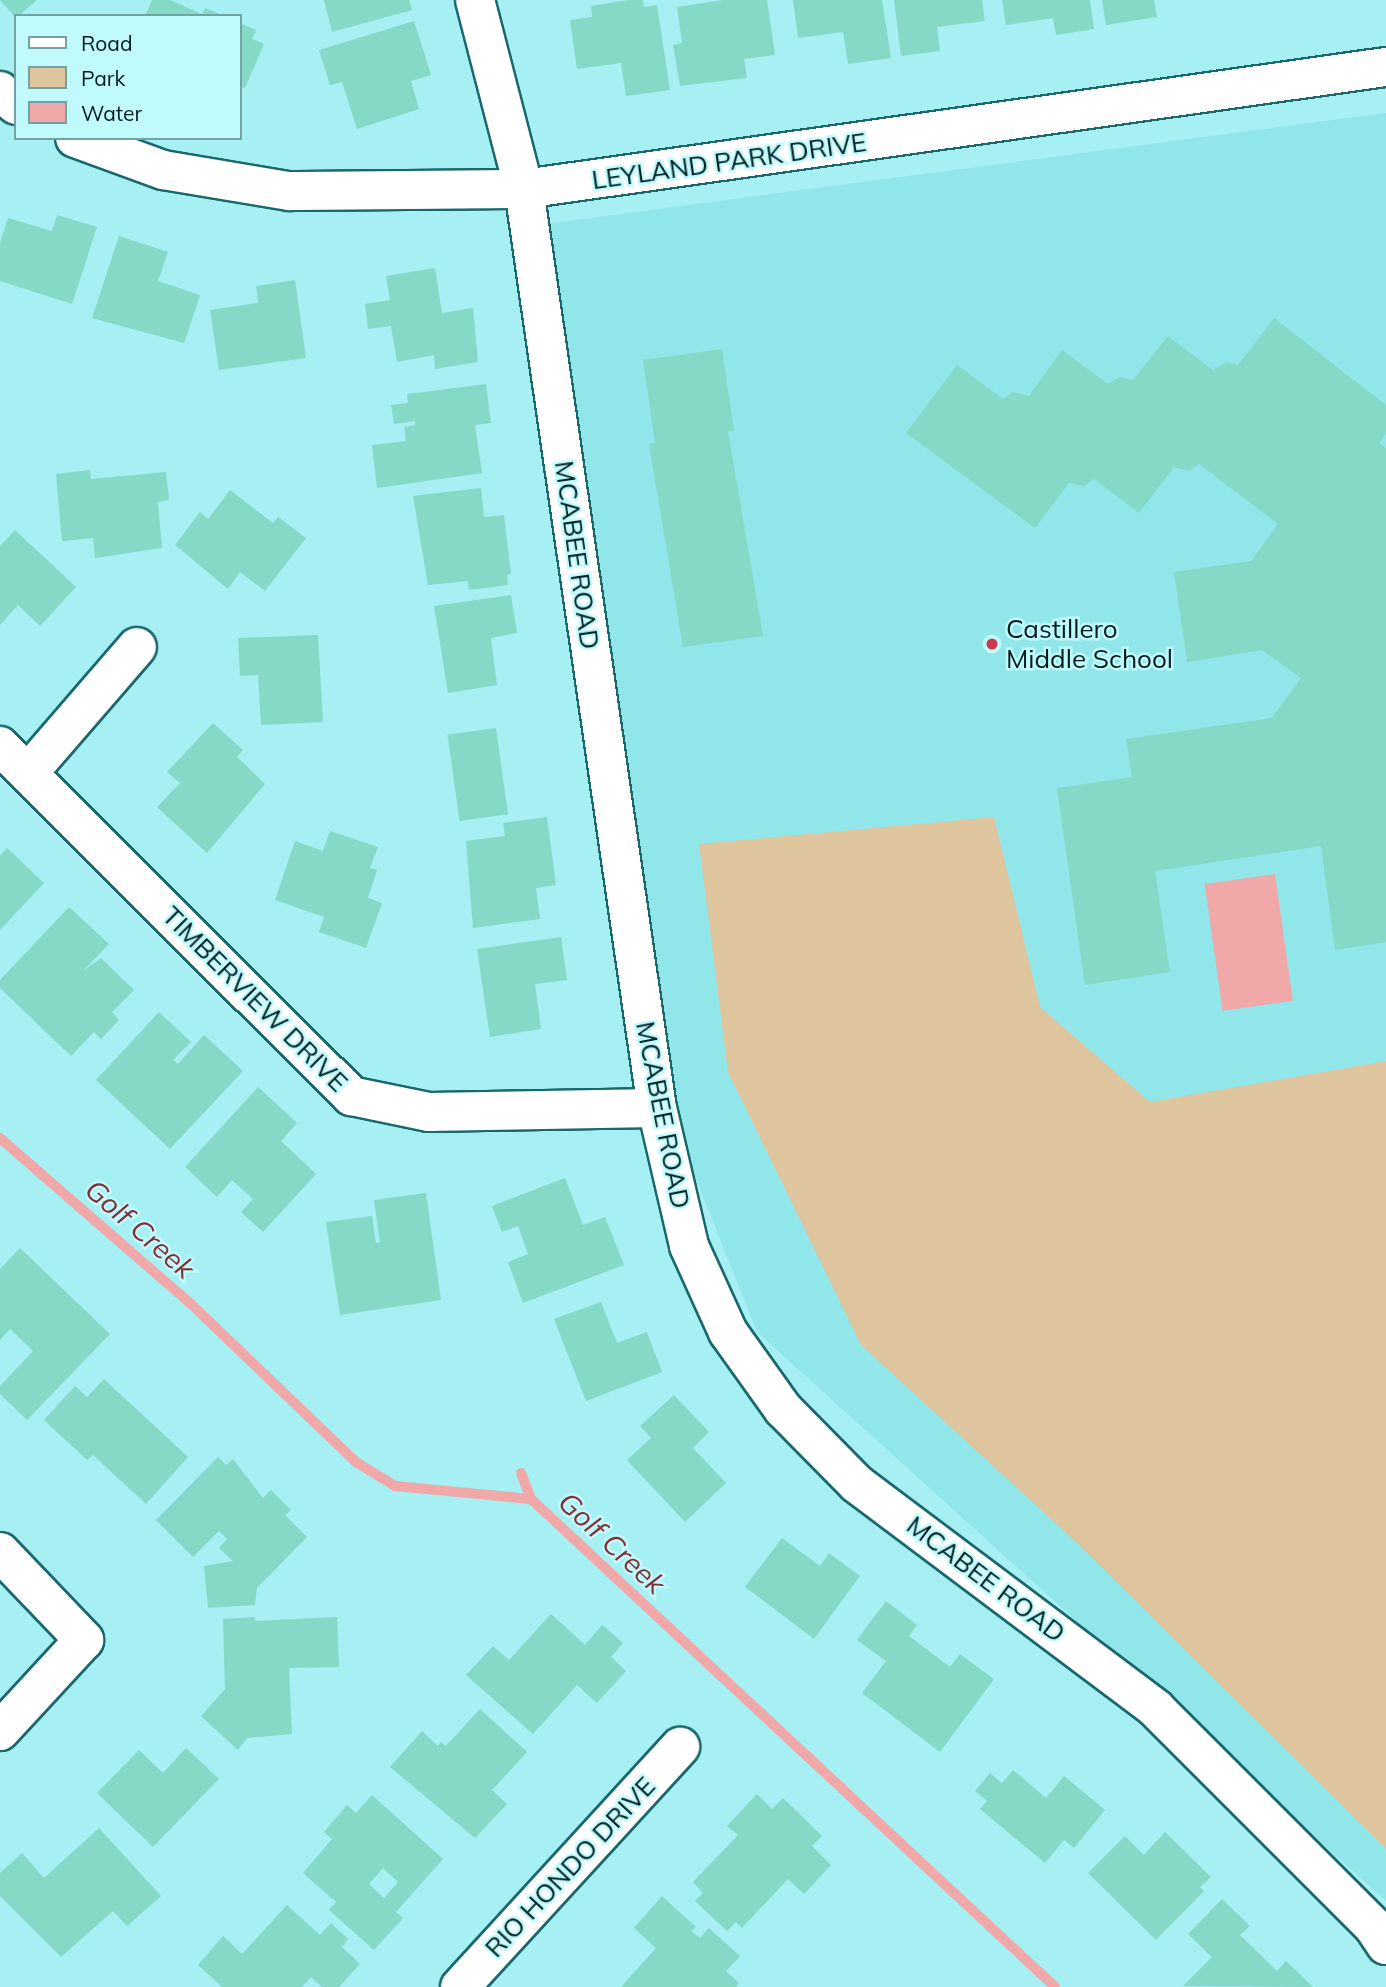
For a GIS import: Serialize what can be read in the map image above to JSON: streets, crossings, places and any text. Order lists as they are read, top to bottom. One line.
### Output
{"streets":{"street":["LEYLAND PARK DRIVE","MCABEE ROAD","TIMBERVIEW DRIVE","RIO HONDO DRIVE"]},"crossings":[["LEYLAND PARK DRIVE","MCABEE ROAD"],["MCABEE ROAD","TIMBERVIEW DRIVE"]],"water":["Golf Creek"],"places":["Castillero Middle School"],"legend":["Road","Park","Water"]}
